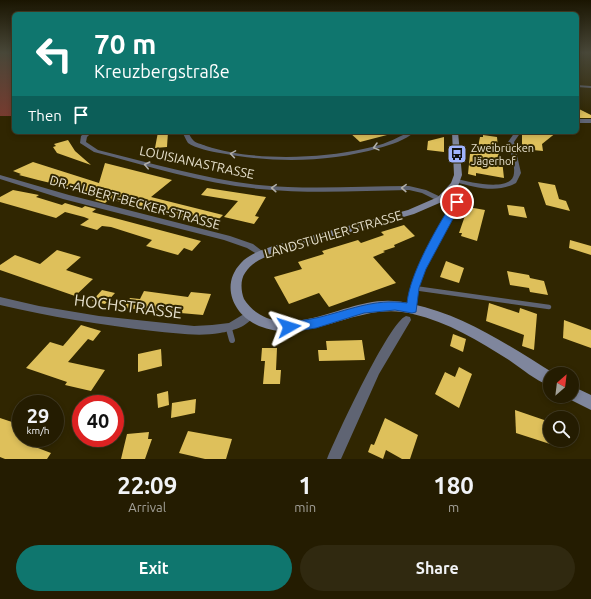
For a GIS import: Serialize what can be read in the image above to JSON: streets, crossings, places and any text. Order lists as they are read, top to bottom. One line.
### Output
{"streets":{"street":["LOUISIANASTRASSE","DR.-ALBERT-BECKER-STRASSE","LANDSTUHLER STRASSE","HOCHSTRASSE"]},"crossings":[["LOUISIANASTRASSE","LANDSTUHLER STRASSE"],["DR.-ALBERT-BECKER-STRASSE","LANDSTUHLER STRASSE"],["LANDSTUHLER STRASSE","HOCHSTRASSE"]],"places":{"bus stop":["Zweibrücken Jägerhof"]},"north":"top right","page":{"turn":["70 m","Kreuzbergstraße"],"then":"Then","speed":"29 km/h","limit":"40","eta":["22:09","Arrival","1","min","180","m"],"buttons":["Exit","Share"]}}
